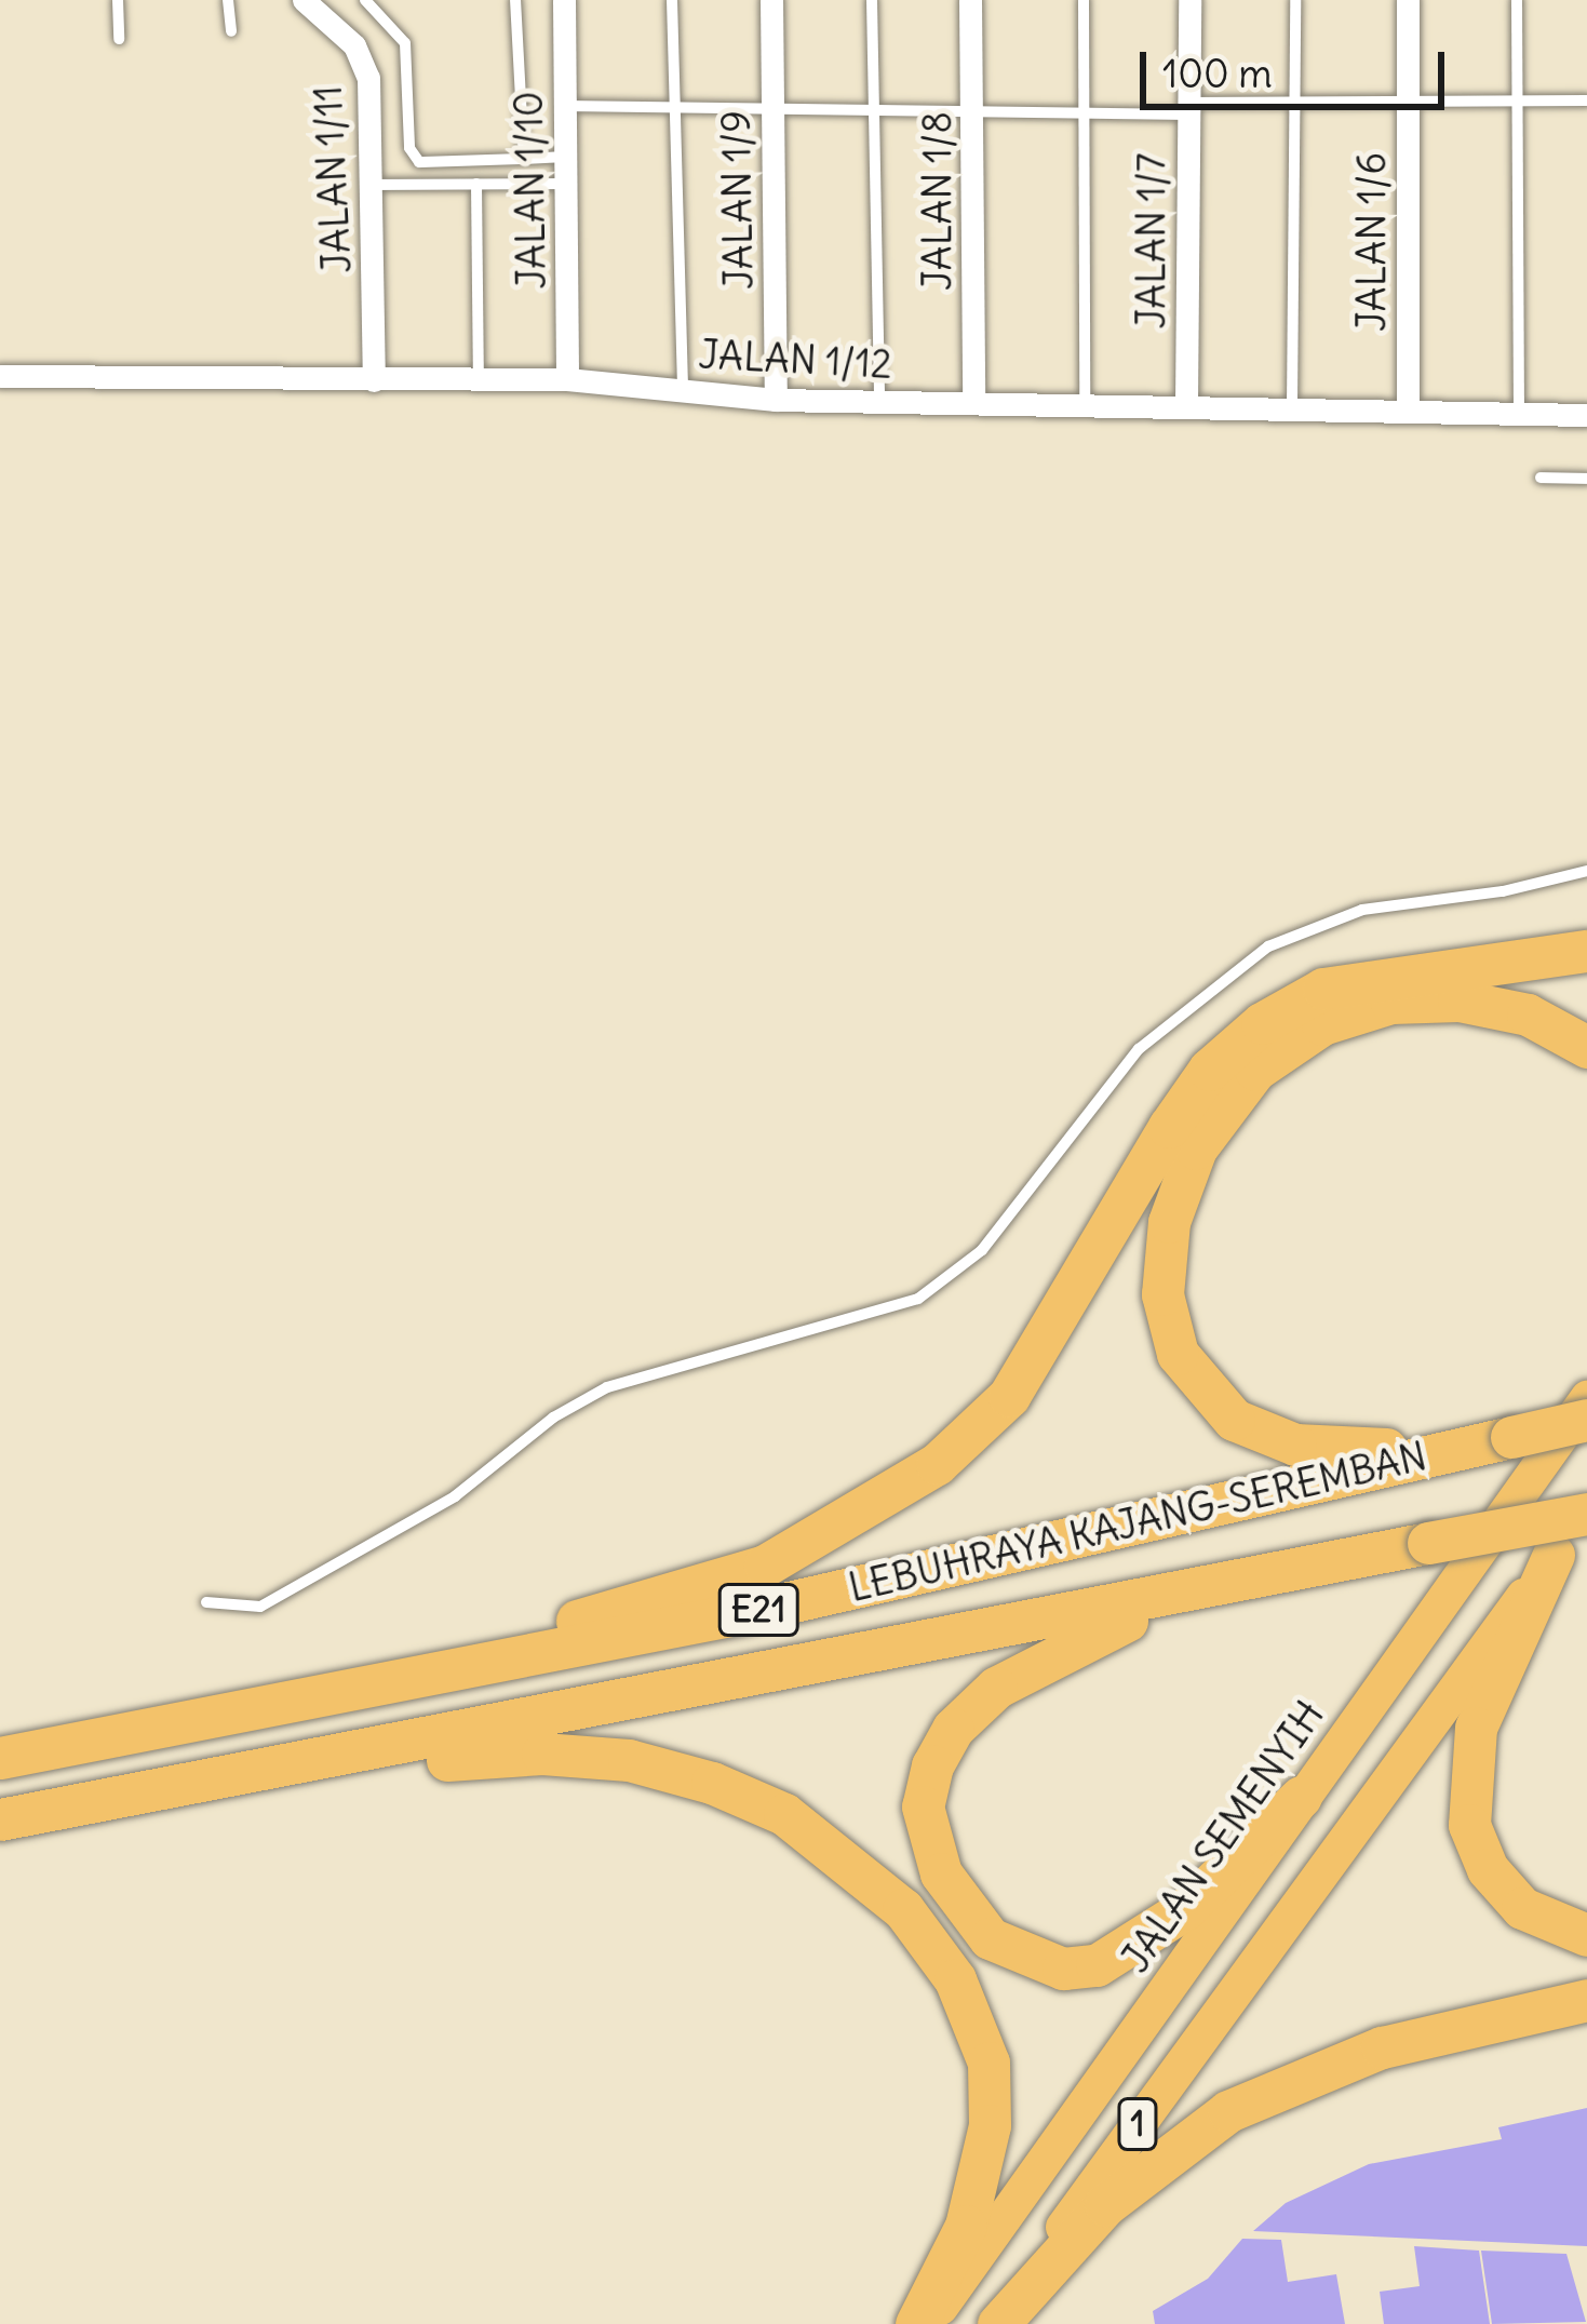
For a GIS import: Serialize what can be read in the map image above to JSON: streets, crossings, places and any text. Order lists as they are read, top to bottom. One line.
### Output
{"streets":{"highway":["LEBUHRAYA KAJANG-SEREMBAN","E21"],"main road":["JALAN SEMENYIH","1"],"street":["JALAN 1/11","JALAN 1/10","JALAN 1/9","JALAN 1/8","JALAN 1/7","JALAN 1/6","JALAN 1/12"]},"crossings":[["JALAN 1/11","JALAN 1/12"],["JALAN 1/10","JALAN 1/12"],["JALAN 1/9","JALAN 1/12"],["JALAN 1/8","JALAN 1/12"],["JALAN 1/7","JALAN 1/12"],["JALAN 1/6","JALAN 1/12"],["LEBUHRAYA KAJANG-SEREMBAN","JALAN SEMENYIH"]],"scale_bar":"100 m"}
